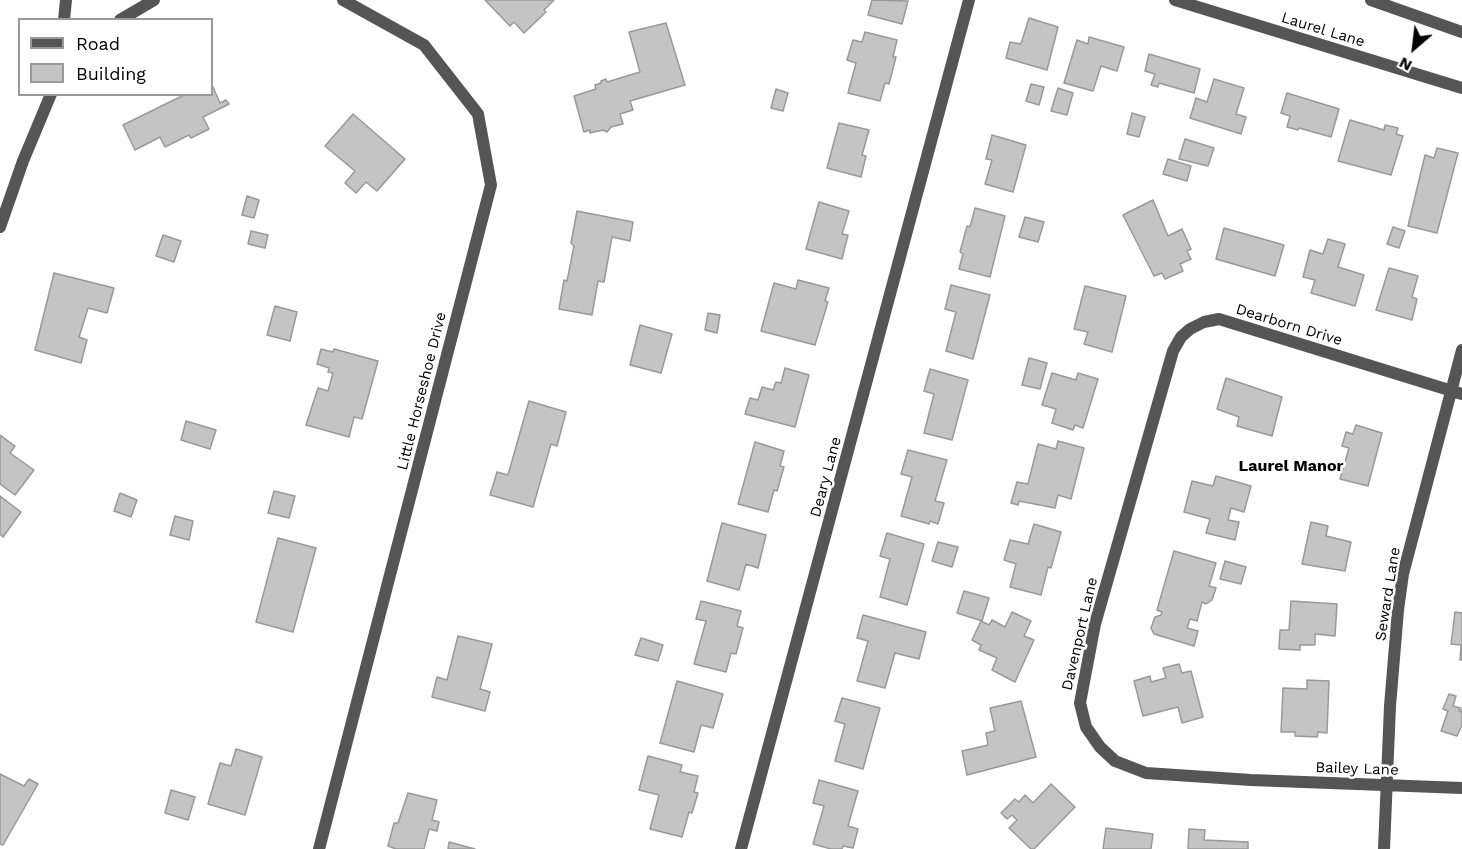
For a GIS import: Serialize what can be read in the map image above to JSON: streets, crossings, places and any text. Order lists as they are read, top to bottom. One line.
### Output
{"streets":{"street":["Laurel Lane","Dearborn Drive","Little Horseshoe Drive","Deary Lane","Seward Lane","Davenport Lane","Bailey Lane"]},"crossings":[["Dearborn Drive","Seward Lane"],["Dearborn Drive","Davenport Lane"],["Seward Lane","Bailey Lane"],["Davenport Lane","Bailey Lane"]],"districts":["Laurel Manor"],"legend":["Road","Building"],"north":"bottom left"}
